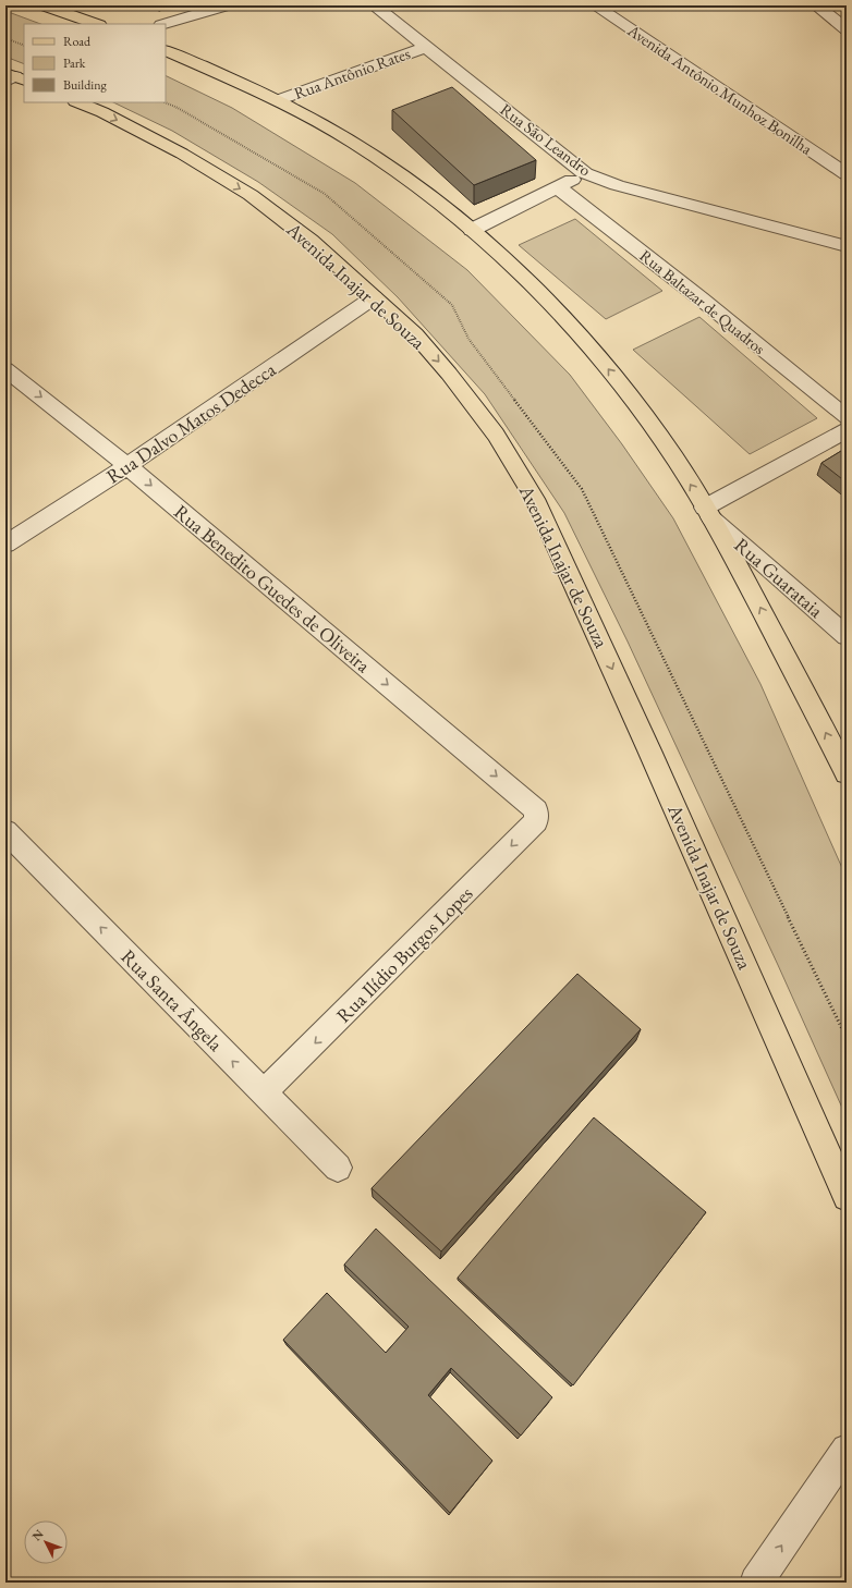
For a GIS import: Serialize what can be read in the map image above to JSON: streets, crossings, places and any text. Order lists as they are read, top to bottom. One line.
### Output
{"streets":{"main road":["Avenida Inajar de Souza"],"street":["Rua Antônio Rates","Avenida Antônio Munhoz Bonilha","Rua São Leandro","Rua Baltazar de Quadros","Rua Dalvo Matos Dedecca","Rua Guarataia","Rua Benedito Guedes de Oliveira","Rua Ilídio Burgos Lopes","Rua Santa Ângela"]},"crossings":[["Rua Antônio Rates","Rua São Leandro"],["Avenida Inajar de Souza","Rua Dalvo Matos Dedecca"],["Rua Dalvo Matos Dedecca","Rua Benedito Guedes de Oliveira"],["Rua Benedito Guedes de Oliveira","Rua Ilídio Burgos Lopes"],["Rua Ilídio Burgos Lopes","Rua Santa Ângela"]],"one_way":["Rua Benedito Guedes de Oliveira","Rua Ilídio Burgos Lopes","Rua Santa Ângela"],"legend":["Road","Park","Building"],"north":"top left"}
